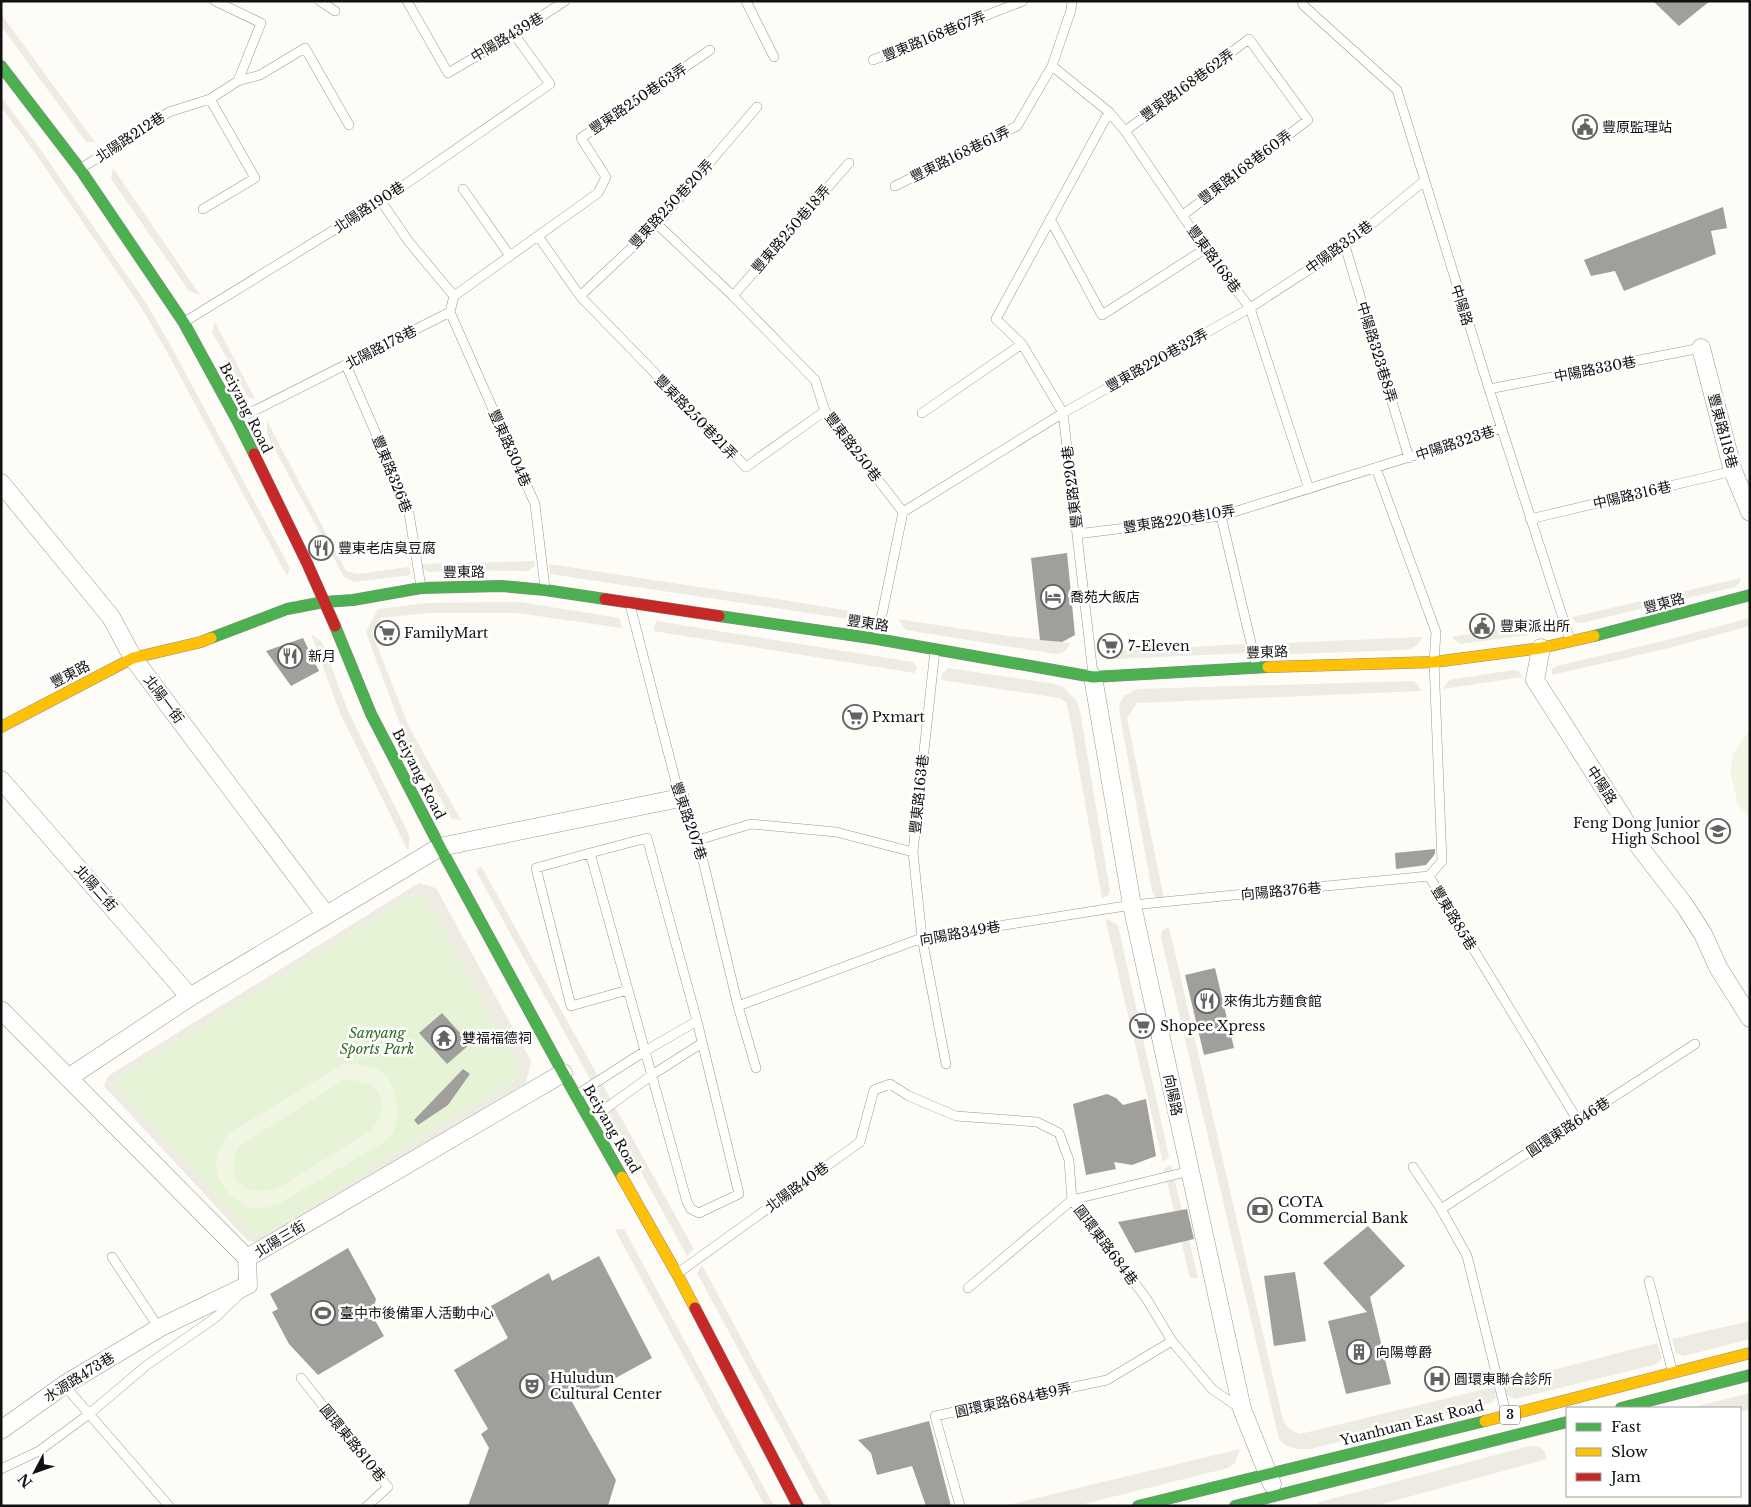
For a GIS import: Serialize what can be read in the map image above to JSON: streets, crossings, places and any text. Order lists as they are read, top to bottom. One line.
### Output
{"streets":{"street":["中陽路","Beiyang Road","豐東路118巷","豐東路","北陽一街","北陽二街","向陽路","北陽三街","水源路473巷","3","Yuanhuan East Road"],"lane":["豐東路168巷67弄","中陽路439巷","豐東路168巷62弄","豐東路250巷63弄","北陽路212巷","豐東路168巷61弄","豐東路168巷60弄","豐東路250巷20弄","北陽路190巷","豐東路250巷18弄","中陽路351巷","豐東路168巷","北陽路178巷","中陽路323巷8弄","豐東路220巷32弄","中陽路330巷","豐東路250巷21弄","中陽路323巷","豐東路250巷","豐東路304巷","豐東路326巷","豐東路220巷","中陽路316巷","豐東路220巷10弄","豐東路163巷","豐東路207巷","向陽路376巷","豐東路85巷","向陽路349巷","圓環東路646巷","北陽路40巷","圓環東路684巷","圓環東路684巷9弄","圓環東路810巷"]},"crossings":[["中陽路439巷","北陽路190巷"],["豐東路168巷62弄","豐東路168巷60弄"],["豐東路168巷62弄","豐東路168巷"],["北陽路212巷","Beiyang Road"],["豐東路168巷61弄","豐東路168巷"],["豐東路168巷60弄","豐東路168巷"],["豐東路250巷20弄","豐東路250巷21弄"],["豐東路250巷20弄","豐東路250巷"],["北陽路190巷","Beiyang Road"],["豐東路250巷18弄","豐東路250巷"],["中陽路351巷","豐東路168巷"],["中陽路351巷","中陽路"],["中陽路351巷","中陽路323巷8弄"],["中陽路351巷","豐東路220巷32弄"],["豐東路168巷","豐東路220巷32弄"],["豐東路168巷","豐東路220巷10弄"],["中陽路","中陽路330巷"],["中陽路","中陽路323巷"],["中陽路","中陽路316巷"],["中陽路","豐東路"],["北陽路178巷","Beiyang Road"],["北陽路178巷","豐東路304巷"],["北陽路178巷","豐東路326巷"],["中陽路323巷8弄","中陽路323巷"],["豐東路220巷32弄","豐東路250巷"],["豐東路220巷32弄","豐東路220巷"],["中陽路330巷","豐東路118巷"],["Beiyang Road","豐東路"],["Beiyang Road","北陽路40巷"],["Beiyang Road","北陽三街"],["豐東路250巷21弄","豐東路250巷"],["豐東路118巷","中陽路316巷"],["豐東路304巷","豐東路"],["豐東路326巷","豐東路"],["豐東路220巷","豐東路220巷10弄"],["豐東路220巷","豐東路"],["豐東路220巷","向陽路"],["豐東路","北陽一街"],["豐東路","豐東路163巷"],["豐東路","豐東路207巷"],["豐東路","豐東路85巷"],["豐東路","向陽路"],["豐東路163巷","向陽路349巷"],["豐東路207巷","向陽路349巷"],["向陽路376巷","豐東路85巷"],["向陽路376巷","向陽路349巷"],["向陽路376巷","向陽路"],["豐東路85巷","圓環東路646巷"],["向陽路349巷","向陽路"],["向陽路","圓環東路684巷"],["向陽路","3"],["向陽路","Yuanhuan East Road"],["北陽路40巷","圓環東路684巷"],["圓環東路684巷","圓環東路684巷9弄"]],"parks":["Sanyang Sports Park"],"places":{"public building":["豐原監理站","豐東派出所"],"restaurant":["豐東老店臭豆腐","新月","來侑北方麵食館"],"hotel":["喬苑大飯店"],"supermarket":["FamilyMart","7-Eleven","Pxmart","Shopee Xpress"],"school or university":["Feng Dong Junior High School"],"temple":["雙福福德祠"],"bank":["COTA Commercial Bank"],"sports":["臺中市後備軍人活動中心"],"building":["向陽尊爵"],"hospital":["圓環東聯合診所"],"theatre":["Huludun Cultural Center"]},"legend":["Fast","Slow","Jam"],"north":"bottom left"}
